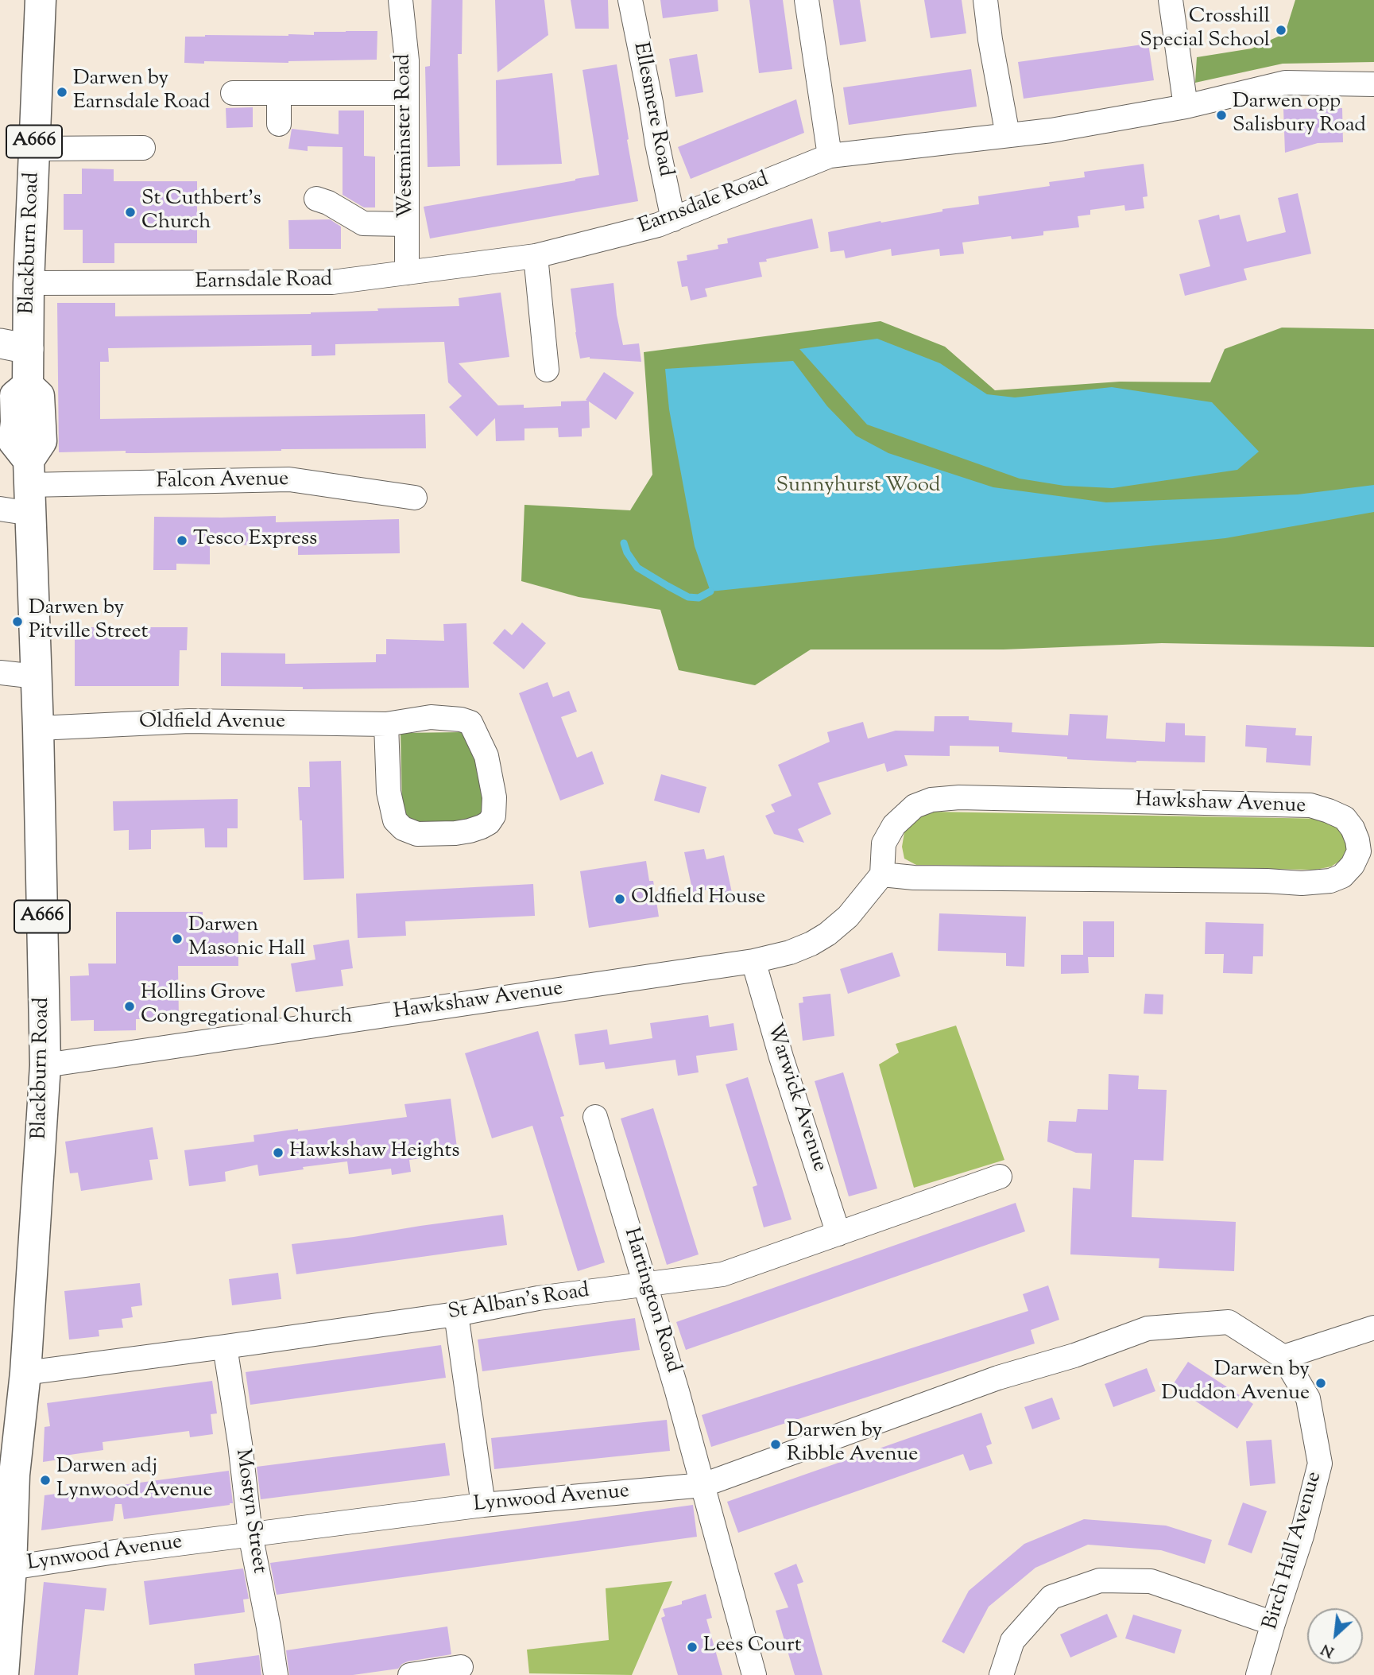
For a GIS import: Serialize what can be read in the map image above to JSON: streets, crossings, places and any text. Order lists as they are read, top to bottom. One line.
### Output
{"streets":{"highway":["A666","Blackburn Road"],"street":["Ellesmere Road","Westminster Road","Earnsdale Road","Falcon Avenue","Oldfield Avenue","Hawkshaw Avenue","Warwick Avenue","Hartington Road","St Alban's Road","Lynwood Avenue","Mostyn Street","Birch Hall Avenue"]},"crossings":[["Ellesmere Road","Earnsdale Road"],["Westminster Road","Earnsdale Road"],["Earnsdale Road","Blackburn Road"],["Blackburn Road","Falcon Avenue"],["Blackburn Road","Oldfield Avenue"],["Blackburn Road","Hawkshaw Avenue"],["Blackburn Road","St Alban's Road"],["Blackburn Road","Lynwood Avenue"],["Hawkshaw Avenue","Warwick Avenue"],["Warwick Avenue","St Alban's Road"],["Hartington Road","St Alban's Road"],["Hartington Road","Lynwood Avenue"],["St Alban's Road","Mostyn Street"],["Lynwood Avenue","Mostyn Street"],["Lynwood Avenue","Birch Hall Avenue"]],"parks":["Sunnyhurst Wood"],"places":["Crosshill Special School","Darwen by Earnsdale Road","Darwen opp Salisbury Road","St Cuthbert's Church","Tesco Express","Darwen by Pitville Street","Oldfield House","Darwen Masonic Hall","Hollins Grove Congregational Church","Hawkshaw Heights","Darwen by Duddon Avenue","Darwen by Ribble Avenue","Darwen adj Lynwood Avenue","Lees Court"],"north":"bottom left"}
